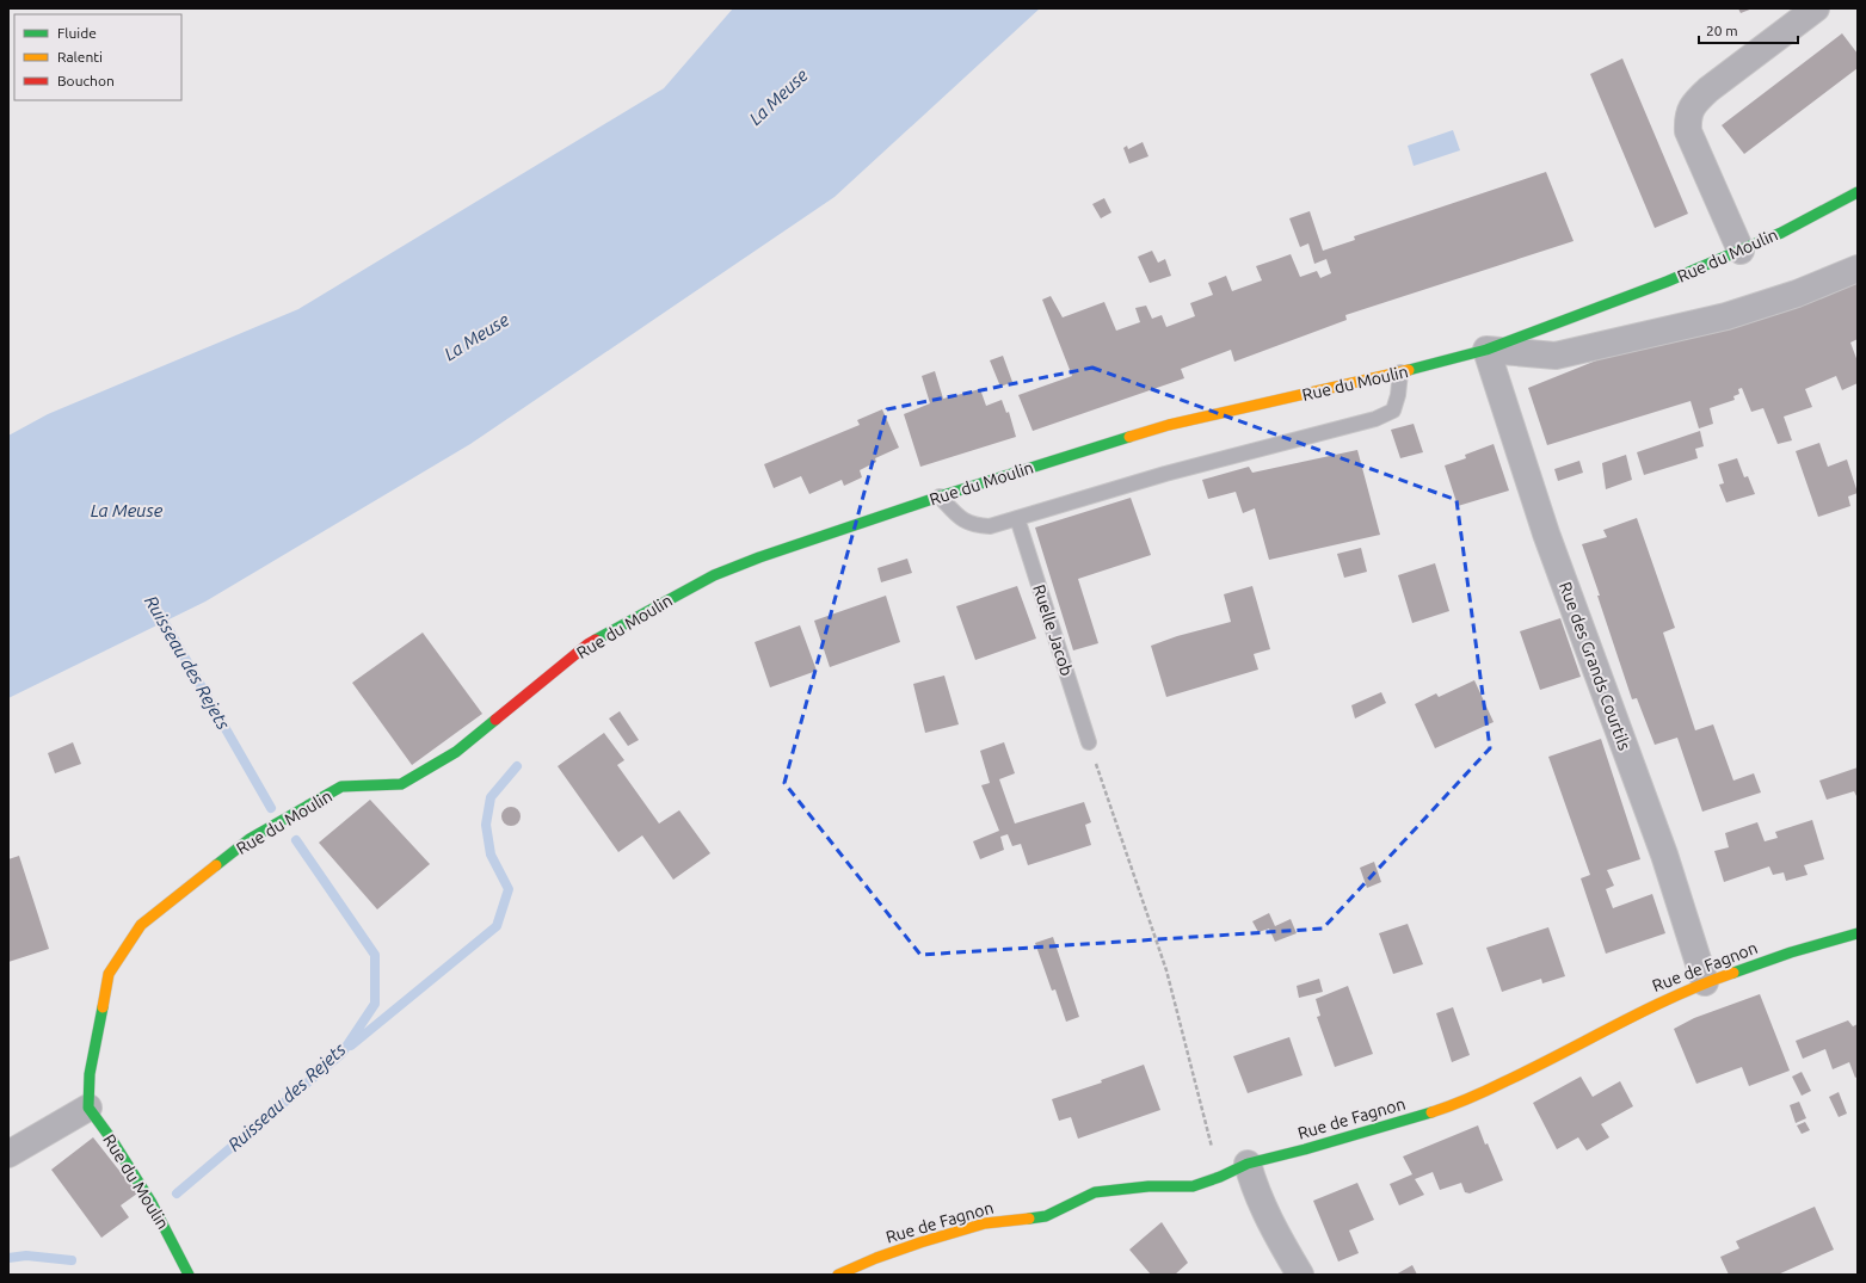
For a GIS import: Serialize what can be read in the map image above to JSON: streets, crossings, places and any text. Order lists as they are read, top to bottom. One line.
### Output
{"streets":{"street":["Rue du Moulin","Rue des Grands Courtils","Rue de Fagnon"],"lane":["Ruelle Jacob"]},"crossings":[["Rue du Moulin","Rue des Grands Courtils"],["Rue des Grands Courtils","Rue de Fagnon"]],"water":["La Meuse","Ruisseau des Rejets"],"legend":["Fluide","Ralenti","Bouchon"],"scale_bar":"20 m"}
